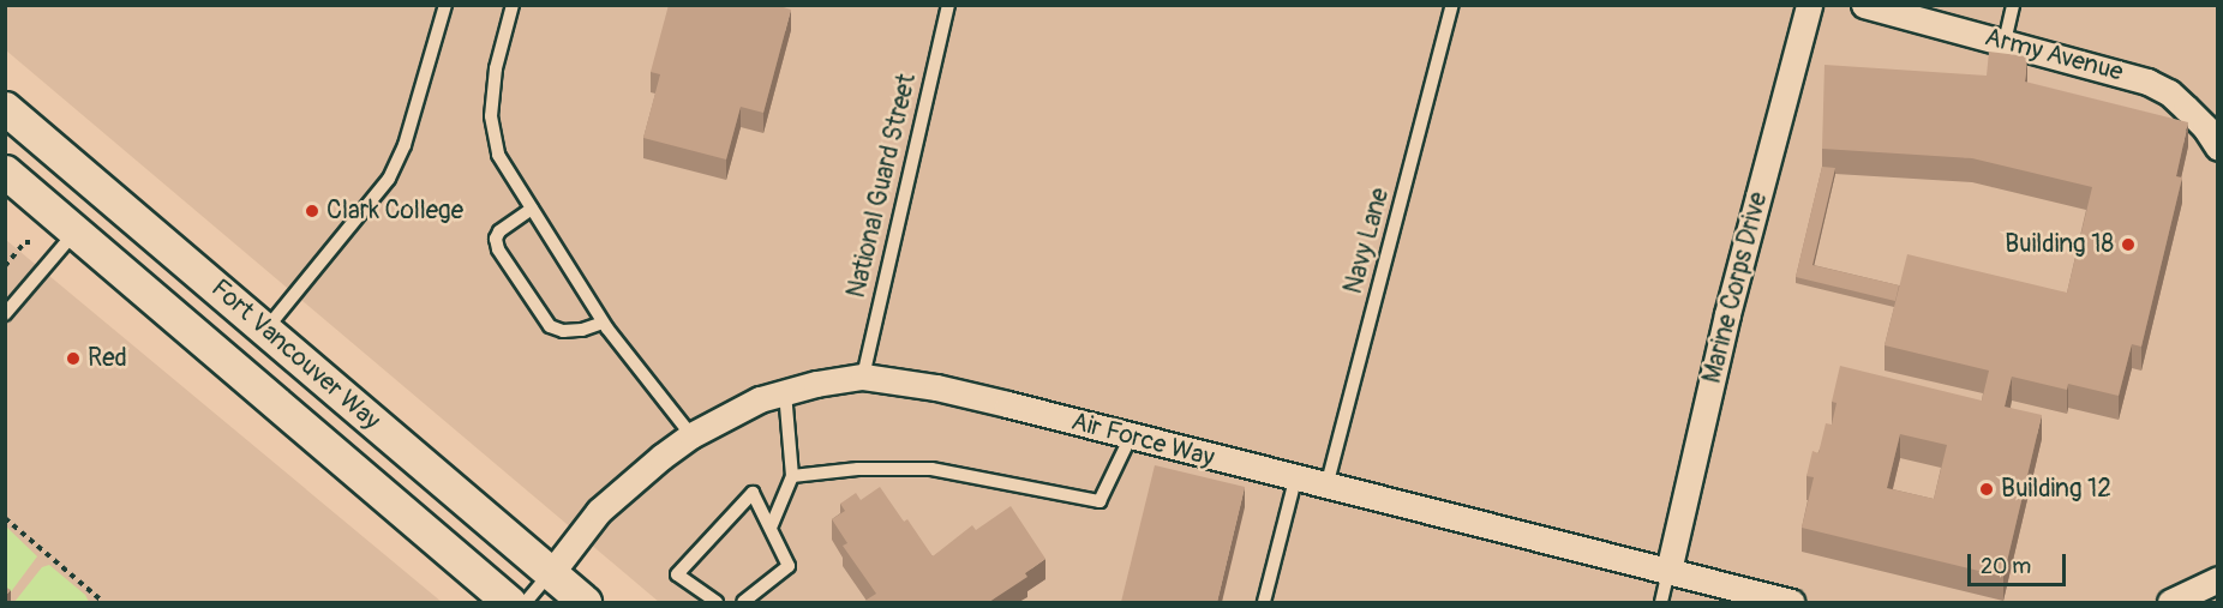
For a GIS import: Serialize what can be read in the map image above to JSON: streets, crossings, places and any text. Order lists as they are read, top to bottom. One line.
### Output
{"streets":{"street":["Army Avenue","Marine Corps Drive","Fort Vancouver Way","Air Force Way"],"lane":["National Guard Street","Navy Lane"]},"crossings":[["National Guard Street","Air Force Way"],["Navy Lane","Air Force Way"],["Marine Corps Drive","Air Force Way"],["Fort Vancouver Way","Air Force Way"]],"places":["Clark College","Building 18","Red","Building 12"],"scale_bar":"20 m"}
